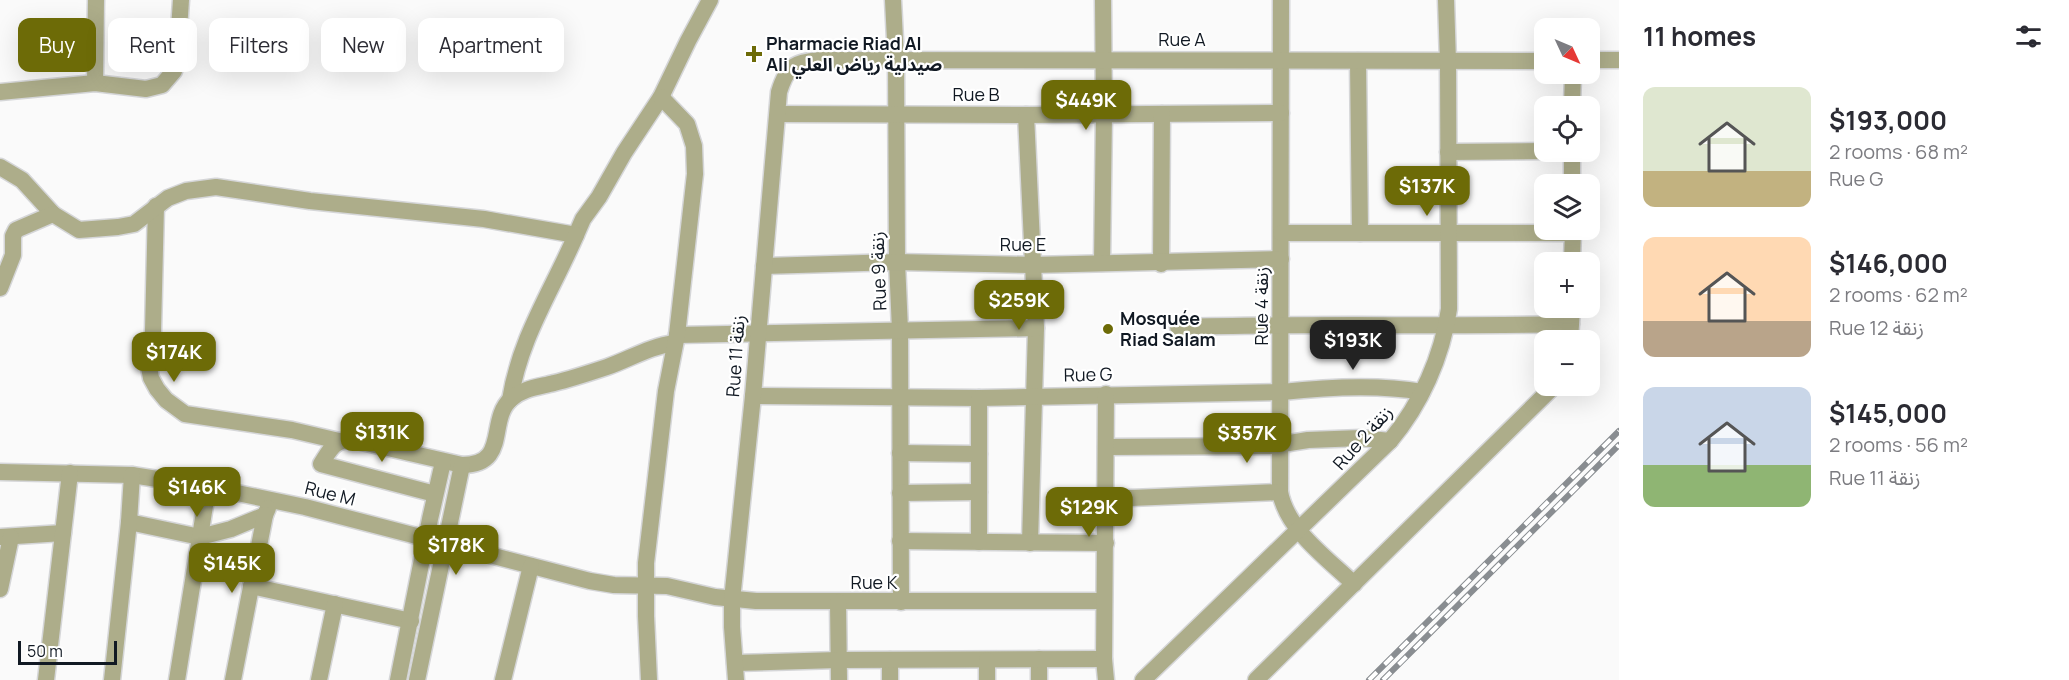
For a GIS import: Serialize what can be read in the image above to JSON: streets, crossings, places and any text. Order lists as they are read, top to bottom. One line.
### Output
{"streets":{"street":["Rue A","Rue B","Rue E","Rue 9 زنقة","Rue 4 زنقة","Rue 11 زنقة","Rue G","Rue 2 زنقة","Rue M","Rue K"]},"crossings":[["Rue A","Rue 9 زنقة"],["Rue A","Rue 4 زنقة"],["Rue A","Rue 11 زنقة"],["Rue A","Rue 2 زنقة"],["Rue B","Rue 9 زنقة"],["Rue B","Rue 4 زنقة"],["Rue B","Rue 11 زنقة"],["Rue E","Rue 9 زنقة"],["Rue E","Rue 4 زنقة"],["Rue E","Rue 11 زنقة"],["Rue 9 زنقة","Rue G"],["Rue 9 زنقة","Rue K"],["Rue 4 زنقة","Rue G"],["Rue 4 زنقة","Rue 2 زنقة"],["Rue 11 زنقة","Rue G"],["Rue 11 زنقة","Rue K"],["Rue G","Rue 2 زنقة"],["Rue M","Rue K"]],"places":{"health":["Pharmacie Riad Al Ali صيدلية رياض العلي"],"other":["Mosquée Riad Salam"]},"scale_bar":"50 m","north":"bottom right","page":{"heading":"11 homes","map_buttons":["+","−"],"chip":["Buy","Rent","Filters","New","Apartment"],"list":[{"name":"$193,000","note":"2 rooms · 68 m² · Rue G"},{"name":"$146,000","note":"2 rooms · 62 m² · Rue 12 زنقة"},{"name":"$145,000","note":"2 rooms · 56 m² · Rue 11 زنقة"}],"price":["$449K","$137K","$259K","$193K","$174K","$131K","$357K","$146K","$129K","$178K","$145K"],"scale":"50 m"}}
